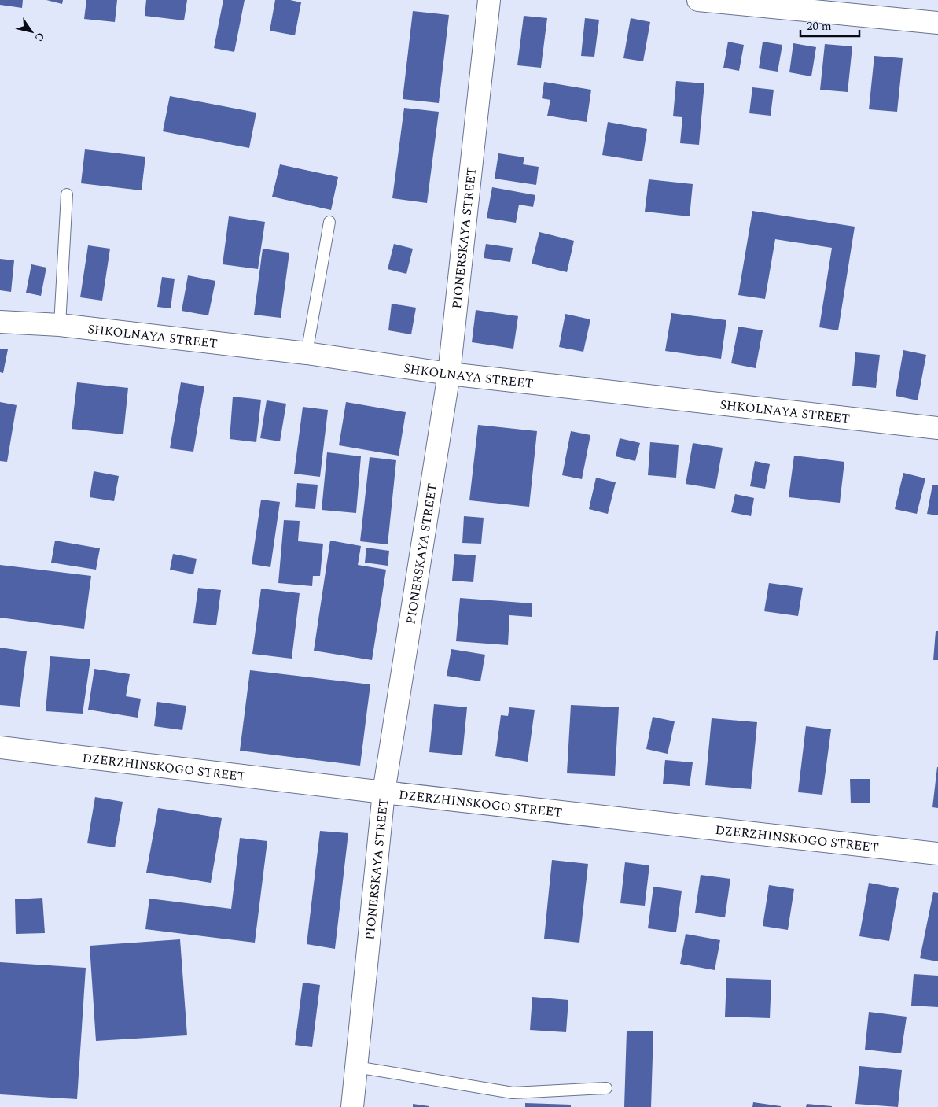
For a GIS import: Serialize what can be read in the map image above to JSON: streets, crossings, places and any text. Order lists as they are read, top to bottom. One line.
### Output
{"streets":{"street":["PIONERSKAYA STREET","SHKOLNAYA STREET","DZERZHINSKOGO STREET"]},"crossings":[["PIONERSKAYA STREET","SHKOLNAYA STREET"],["PIONERSKAYA STREET","DZERZHINSKOGO STREET"]],"scale_bar":"20 m","north":"bottom right"}
